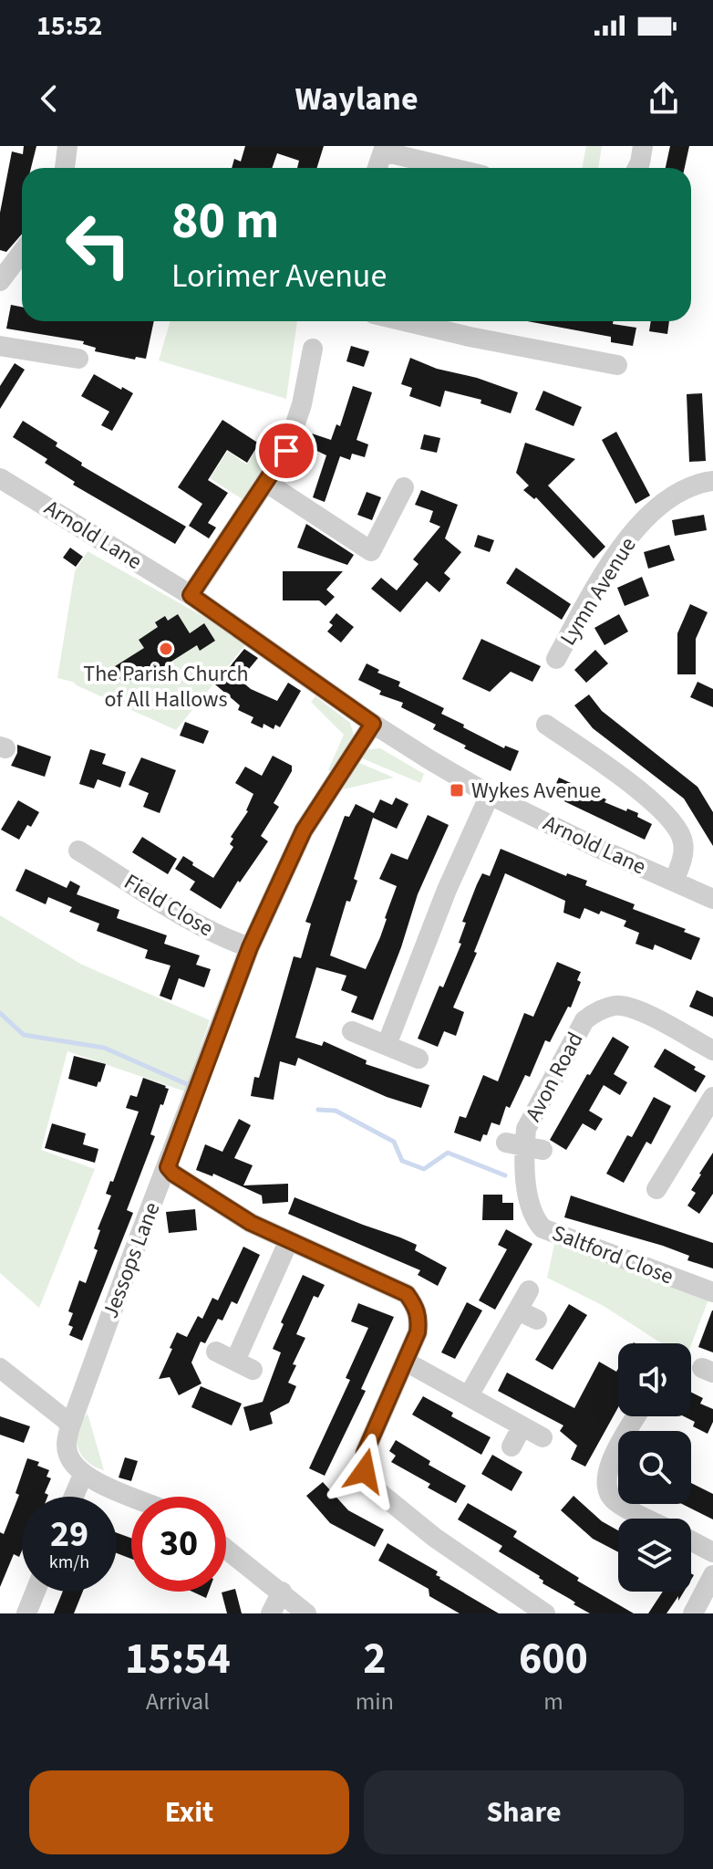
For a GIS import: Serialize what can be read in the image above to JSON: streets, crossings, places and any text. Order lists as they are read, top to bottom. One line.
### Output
{"streets":{"street":["Arnold Lane","Lymn Avenue","Field Close","Avon Road","Saltford Close","Jessops Lane"]},"crossings":[["Arnold Lane","Jessops Lane"],["Field Close","Jessops Lane"],["Avon Road","Saltford Close"]],"places":{"other":["The Parish Church of All Hallows"],"transit":["Wykes Avenue"]},"page":{"status":"15:52","header":"Waylane","turn":["80 m","Lorimer Avenue"],"speed":"29 km/h","limit":"30","eta":["15:54","Arrival","2","min","600","m"],"buttons":["Exit","Share"]}}
